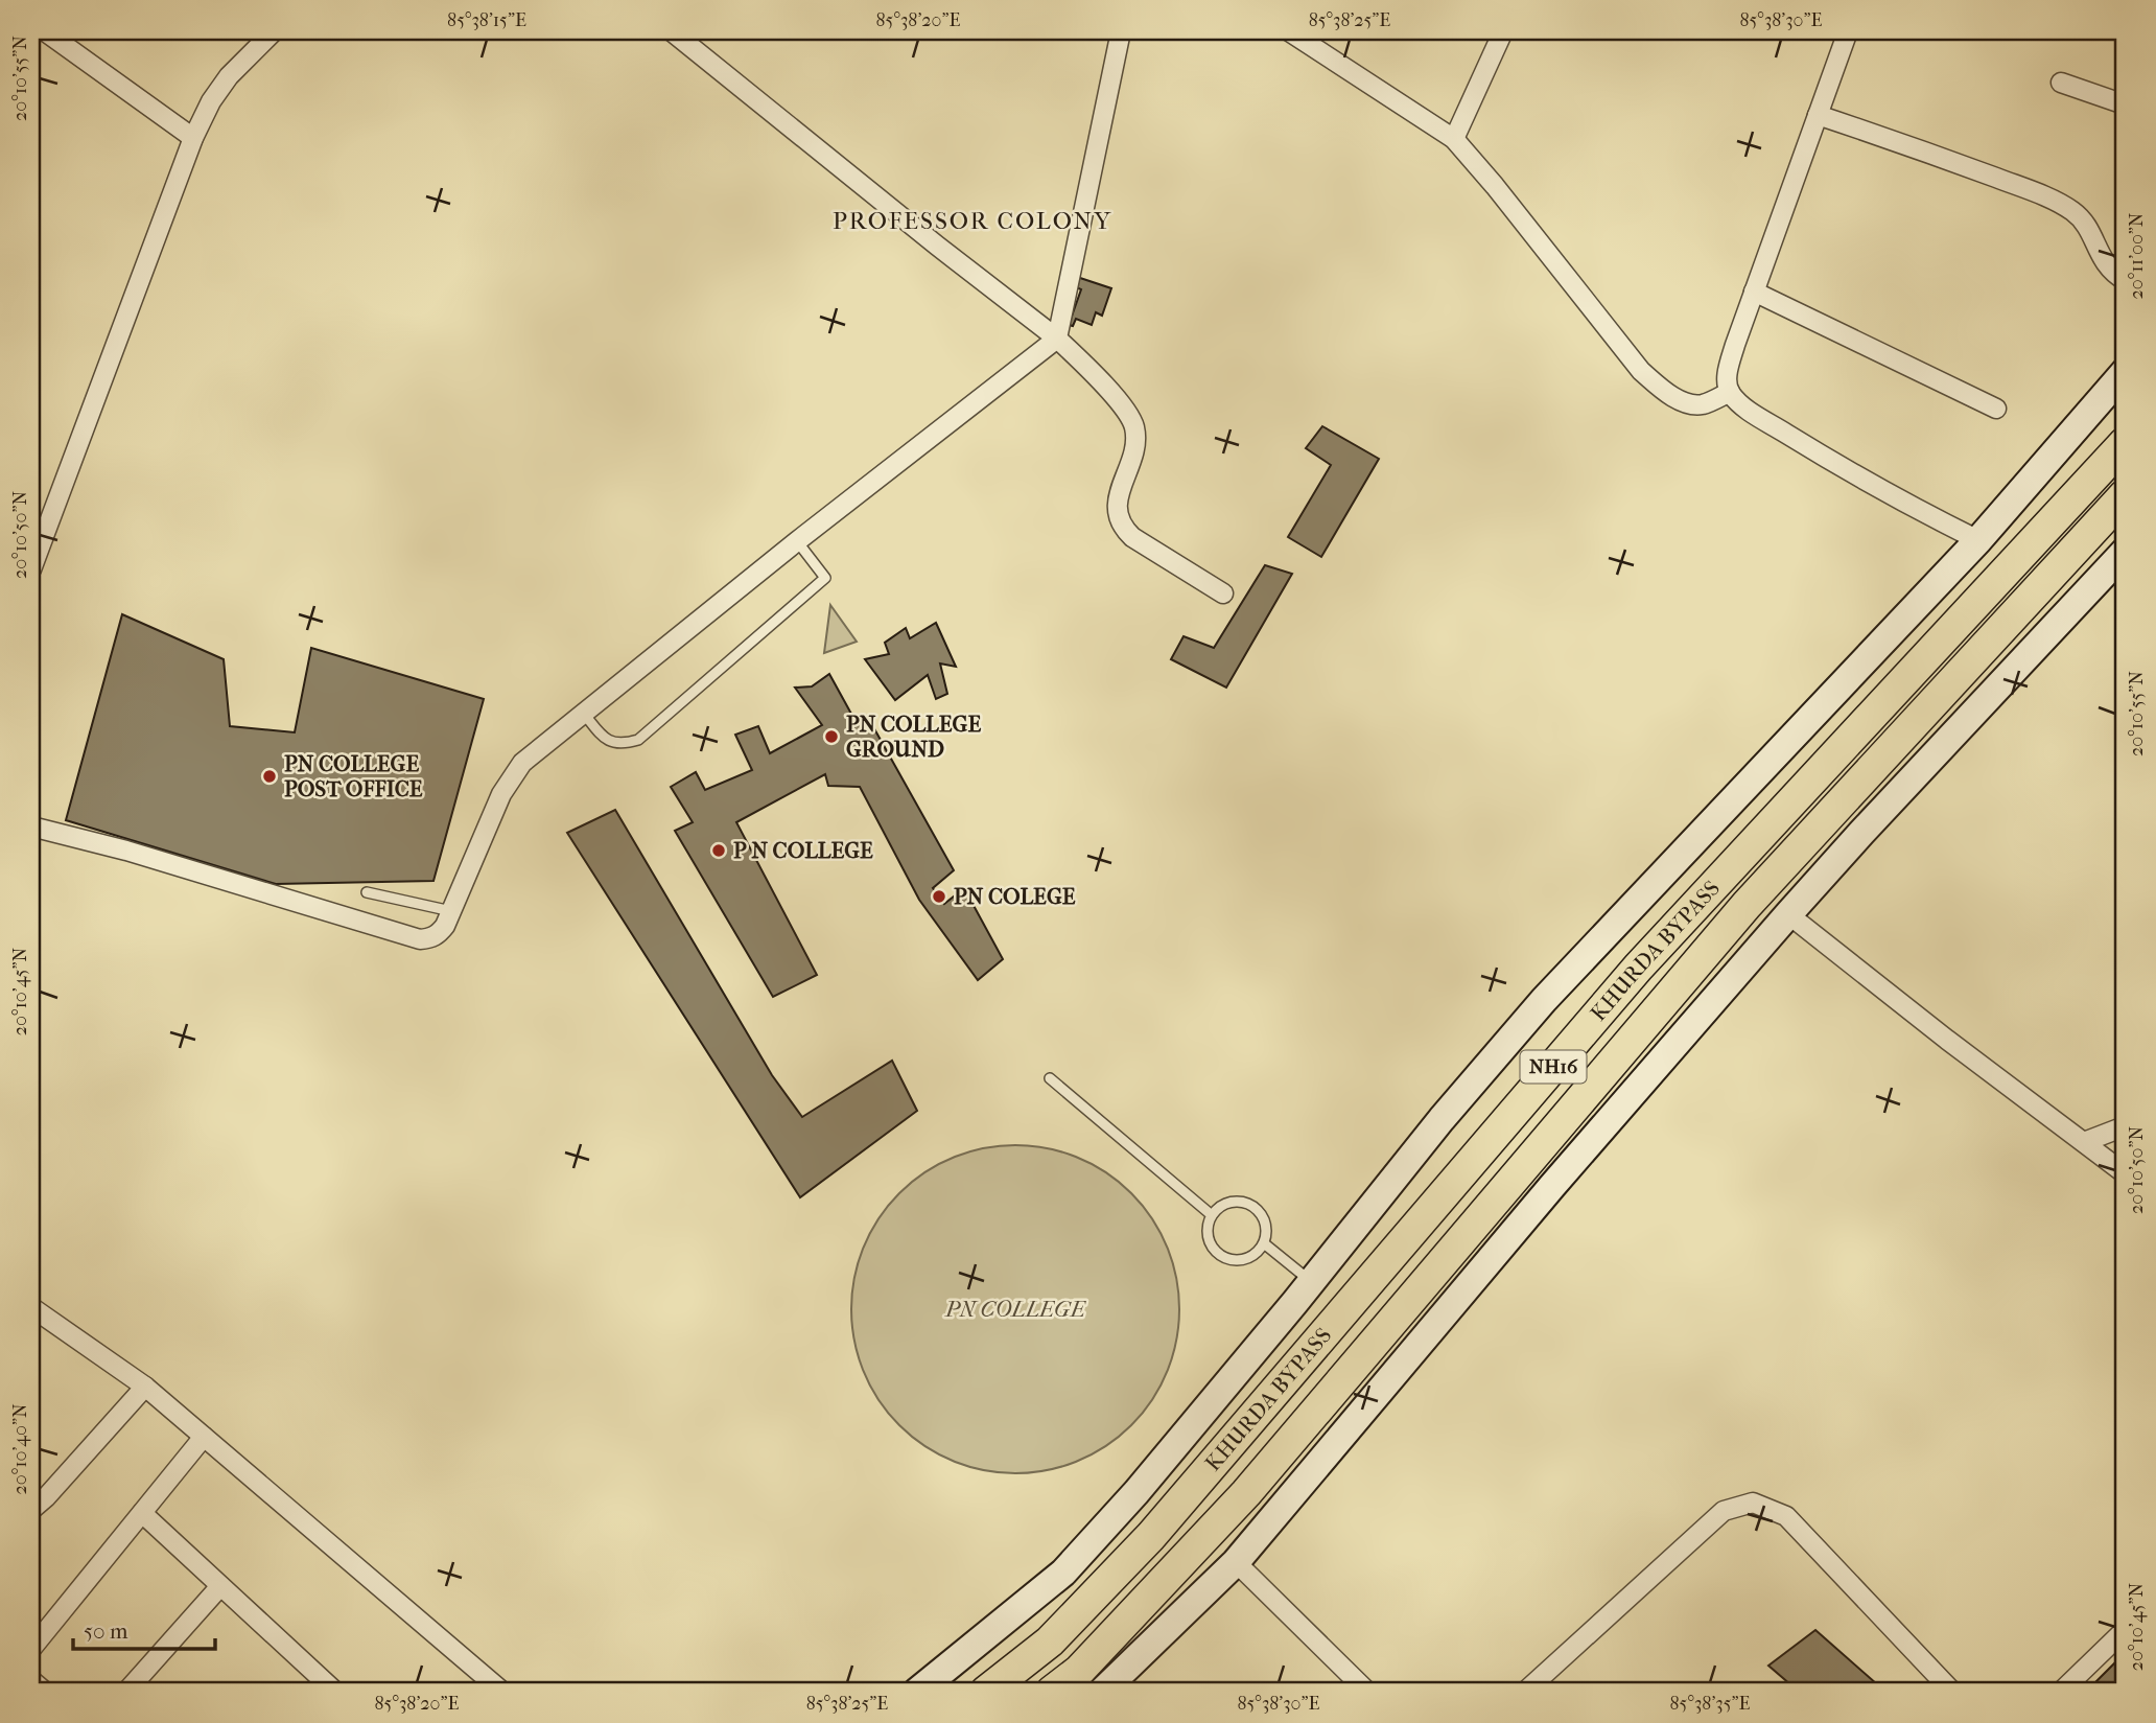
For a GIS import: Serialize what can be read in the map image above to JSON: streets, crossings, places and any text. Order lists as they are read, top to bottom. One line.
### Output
{"streets":{"highway":["KHURDA BYPASS","NH16"]},"districts":["PROFESSOR COLONY"],"parks":["PN COLLEGE"],"places":["PN COLLEGE GROUND","PN COLLEGE POST OFFICE","P N COLLEGE","PN COLEGE"],"scale_bar":"50 m","coordinates":["85°38'15\"E","85°38'20\"E","85°38'25\"E","85°38'30\"E","20°10'55\"N","20°11'00\"N","20°10'50\"N","20°10'45\"N","20°10'40\"N","85°38'35\"E"]}
